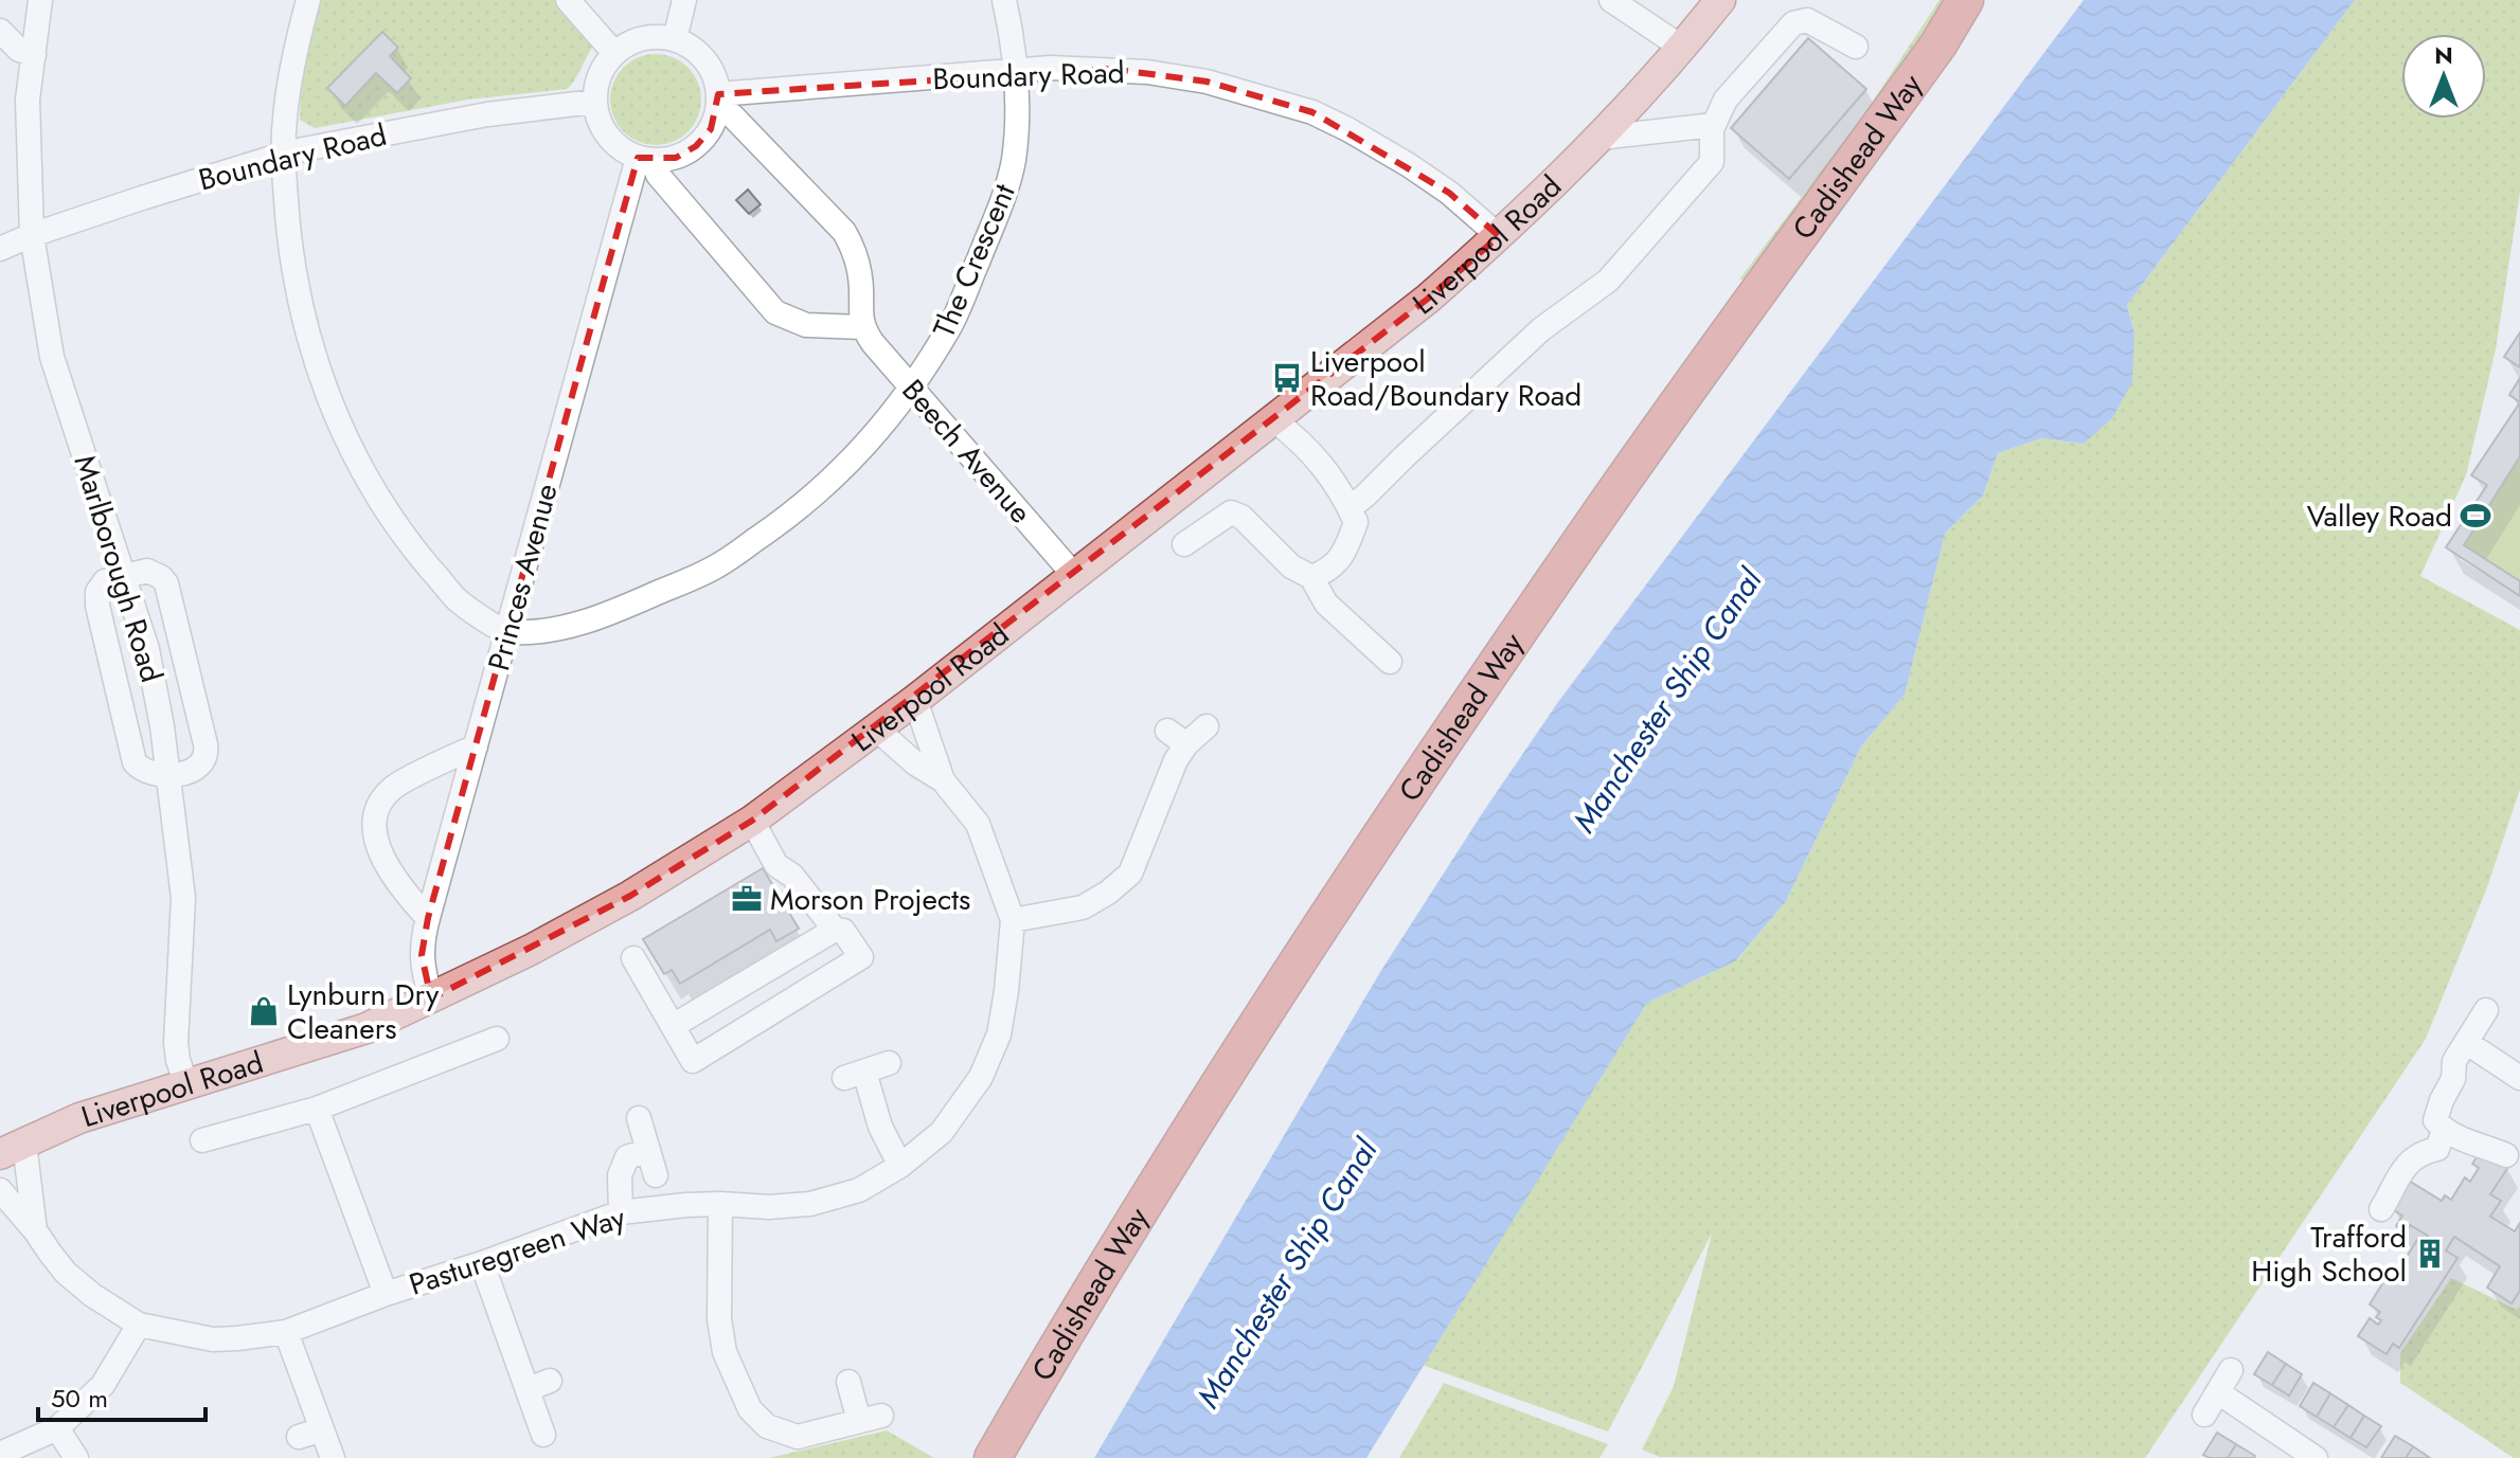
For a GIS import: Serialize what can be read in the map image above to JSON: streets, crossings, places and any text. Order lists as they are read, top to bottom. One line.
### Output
{"streets":{"highway":["Cadishead Way"],"main road":["Liverpool Road"],"street":["Boundary Road","The Crescent","Beech Avenue","Marlborough Road","Princes Avenue","Pasturegreen Way"]},"crossings":[["Boundary Road","Liverpool Road"],["Boundary Road","The Crescent"],["Boundary Road","Marlborough Road"],["Boundary Road","Princes Avenue"],["Liverpool Road","Beech Avenue"],["Liverpool Road","Marlborough Road"],["Liverpool Road","Princes Avenue"],["Liverpool Road","Pasturegreen Way"],["The Crescent","Beech Avenue"],["The Crescent","Princes Avenue"]],"water":["Manchester Ship Canal"],"places":{"bus stop":["Liverpool Road/Boundary Road"],"sports":["Valley Road"],"office":["Morson Projects"],"shop":["Lynburn Dry Cleaners"],"building":["Trafford High School"]},"scale_bar":"50 m","north":"top"}
